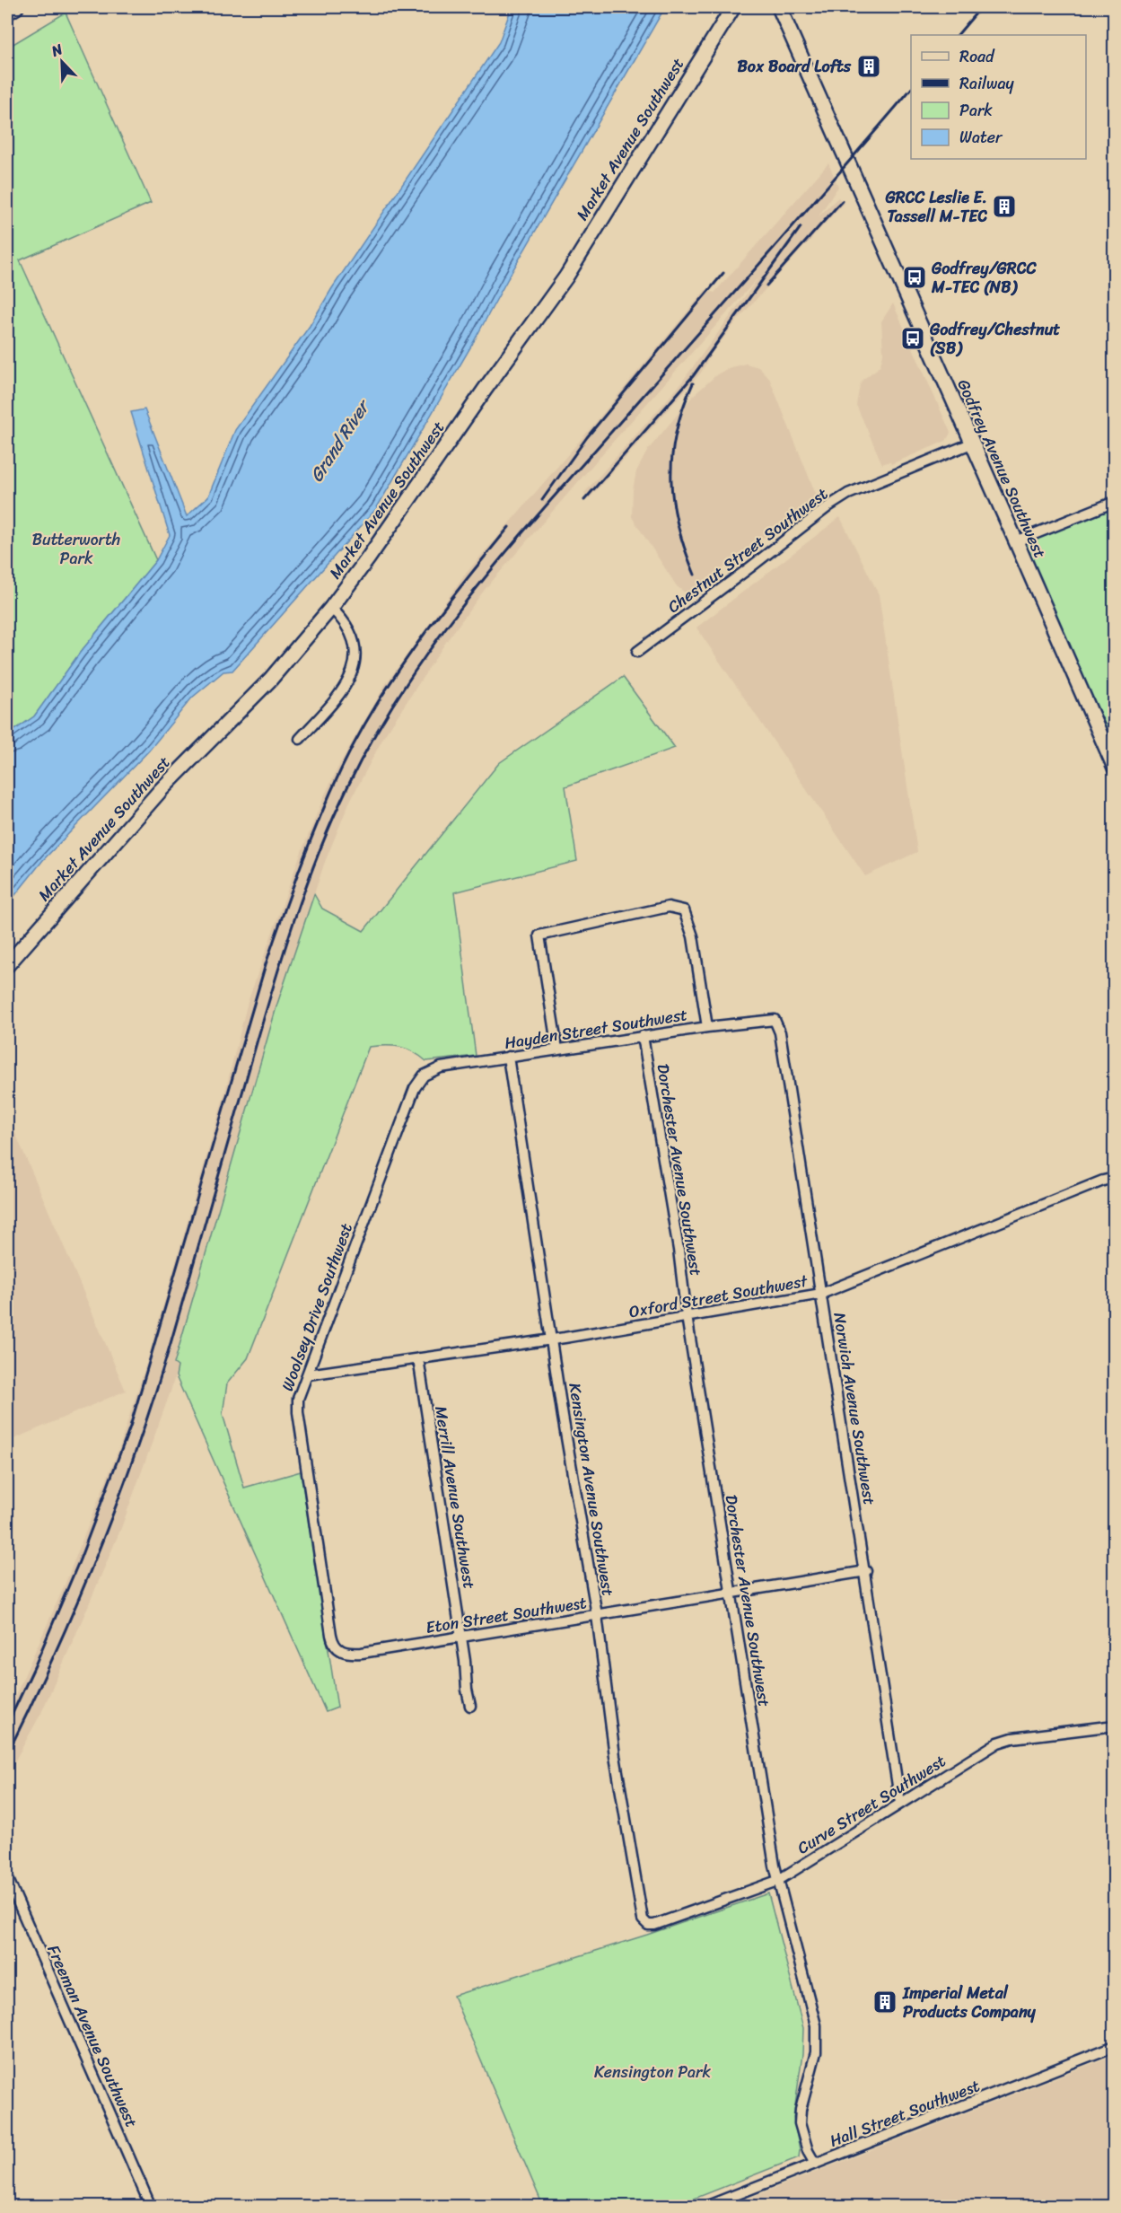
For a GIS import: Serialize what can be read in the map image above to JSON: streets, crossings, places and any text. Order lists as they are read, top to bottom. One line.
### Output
{"streets":{"main road":["Market Avenue Southwest","Godfrey Avenue Southwest"],"street":["Chestnut Street Southwest","Hayden Street Southwest","Dorchester Avenue Southwest","Oxford Street Southwest","Woolsey Drive Southwest","Norwich Avenue Southwest","Kensington Avenue Southwest","Merrill Avenue Southwest","Eton Street Southwest","Curve Street Southwest","Freeman Avenue Southwest","Hall Street Southwest"]},"crossings":[["Godfrey Avenue Southwest","Chestnut Street Southwest"],["Hayden Street Southwest","Dorchester Avenue Southwest"],["Hayden Street Southwest","Woolsey Drive Southwest"],["Hayden Street Southwest","Norwich Avenue Southwest"],["Hayden Street Southwest","Kensington Avenue Southwest"],["Dorchester Avenue Southwest","Oxford Street Southwest"],["Dorchester Avenue Southwest","Eton Street Southwest"],["Dorchester Avenue Southwest","Curve Street Southwest"],["Dorchester Avenue Southwest","Hall Street Southwest"],["Oxford Street Southwest","Woolsey Drive Southwest"],["Oxford Street Southwest","Norwich Avenue Southwest"],["Oxford Street Southwest","Kensington Avenue Southwest"],["Oxford Street Southwest","Merrill Avenue Southwest"],["Woolsey Drive Southwest","Eton Street Southwest"],["Norwich Avenue Southwest","Eton Street Southwest"],["Norwich Avenue Southwest","Curve Street Southwest"],["Kensington Avenue Southwest","Eton Street Southwest"],["Kensington Avenue Southwest","Curve Street Southwest"],["Merrill Avenue Southwest","Eton Street Southwest"]],"water":["Grand River"],"parks":["Butterworth Park","Kensington Park"],"places":{"building":["Box Board Lofts","GRCC Leslie E. Tassell M-TEC","Imperial Metal Products Company"],"bus stop":["Godfrey/GRCC M-TEC (NB)","Godfrey/Chestnut (SB)"]},"legend":["Road","Railway","Park","Water"],"north":"top left"}
